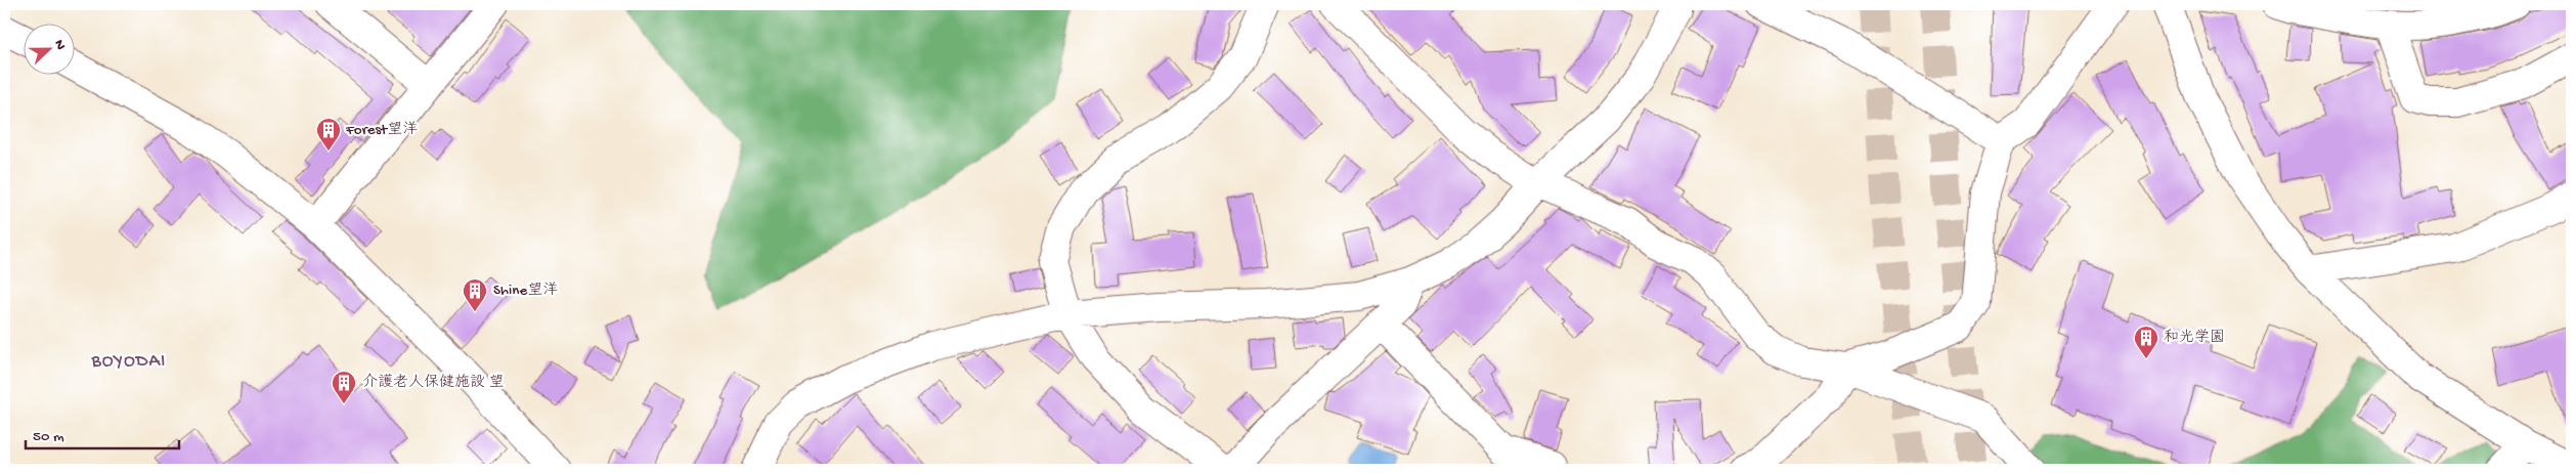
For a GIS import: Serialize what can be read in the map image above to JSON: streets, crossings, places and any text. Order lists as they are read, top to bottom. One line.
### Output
{"districts":["BOYODAI"],"places":{"building":["Forest望洋","Shine望洋","和光学園","介護老人保健施設 望"]},"scale_bar":"50 m","north":"right"}
